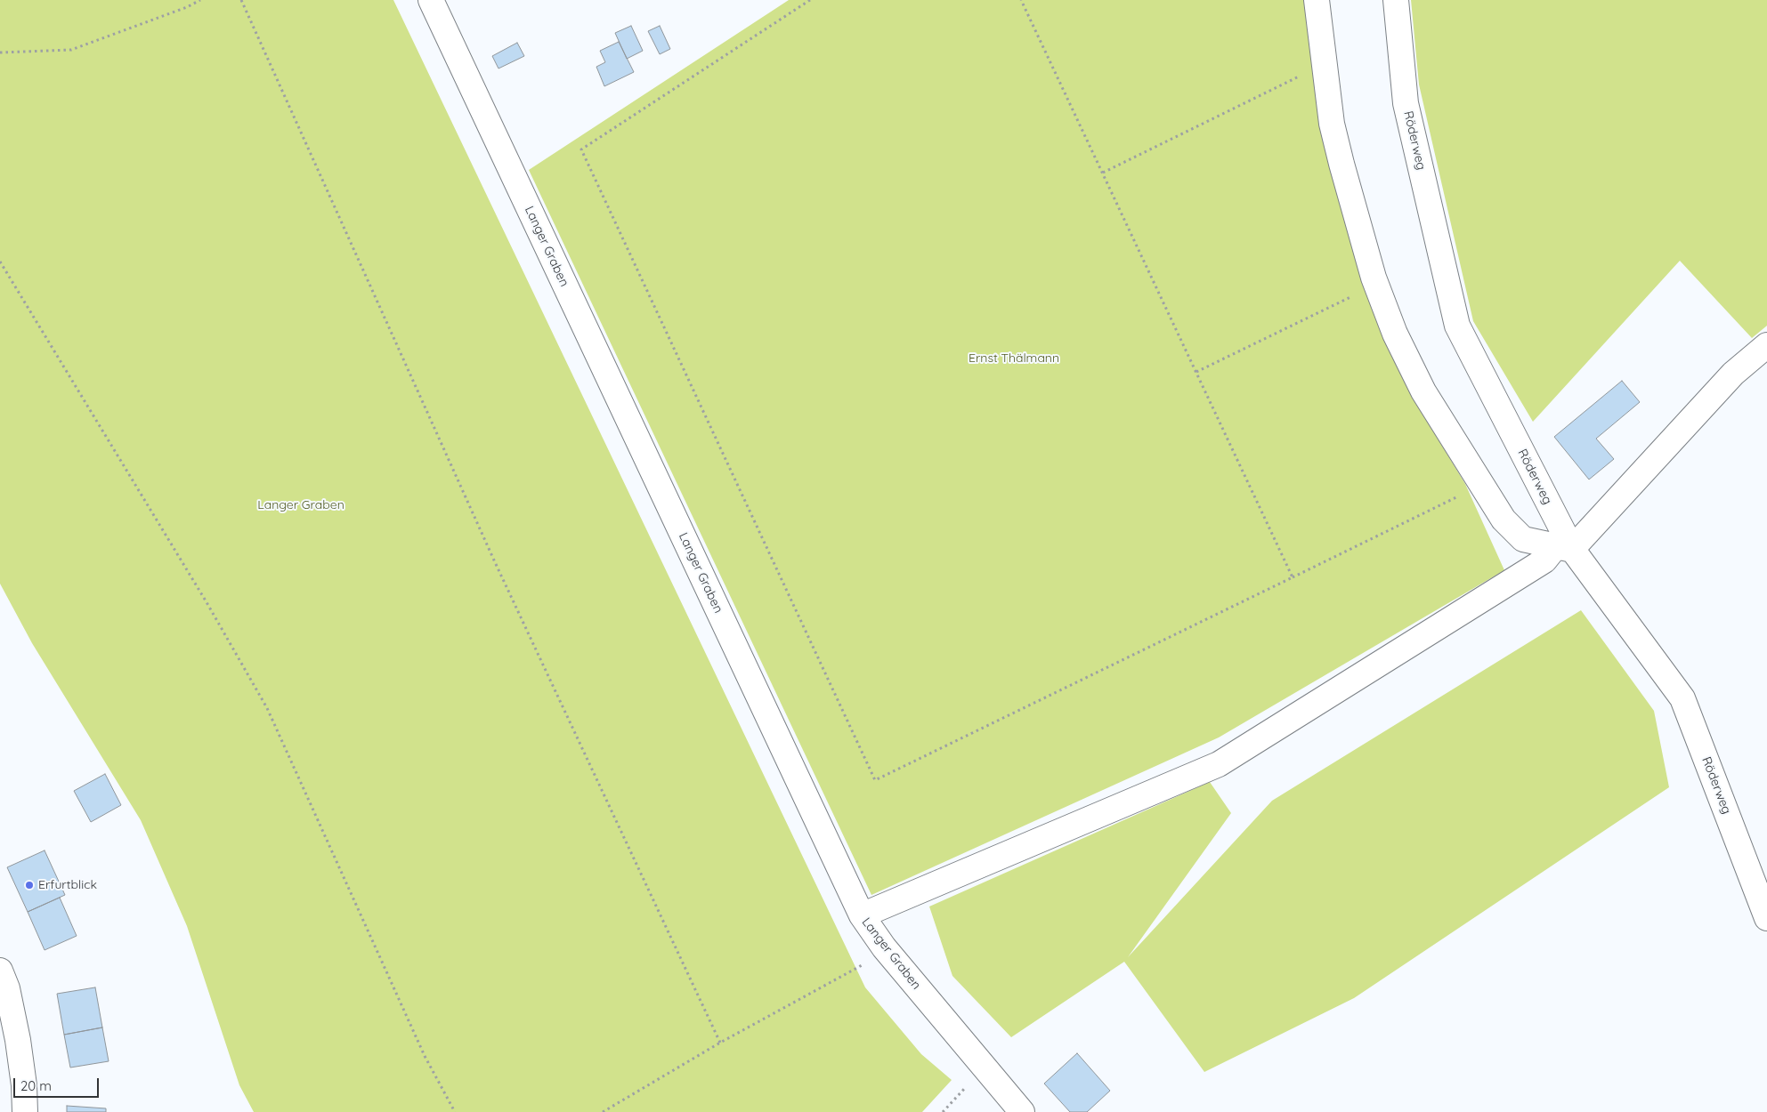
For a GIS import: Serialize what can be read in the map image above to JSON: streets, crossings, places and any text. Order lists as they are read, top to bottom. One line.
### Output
{"streets":{"street":["Röderweg","Langer Graben"]},"parks":["Ernst Thälmann","Langer Graben"],"places":["Erfurtblick"],"scale_bar":"20 m"}
